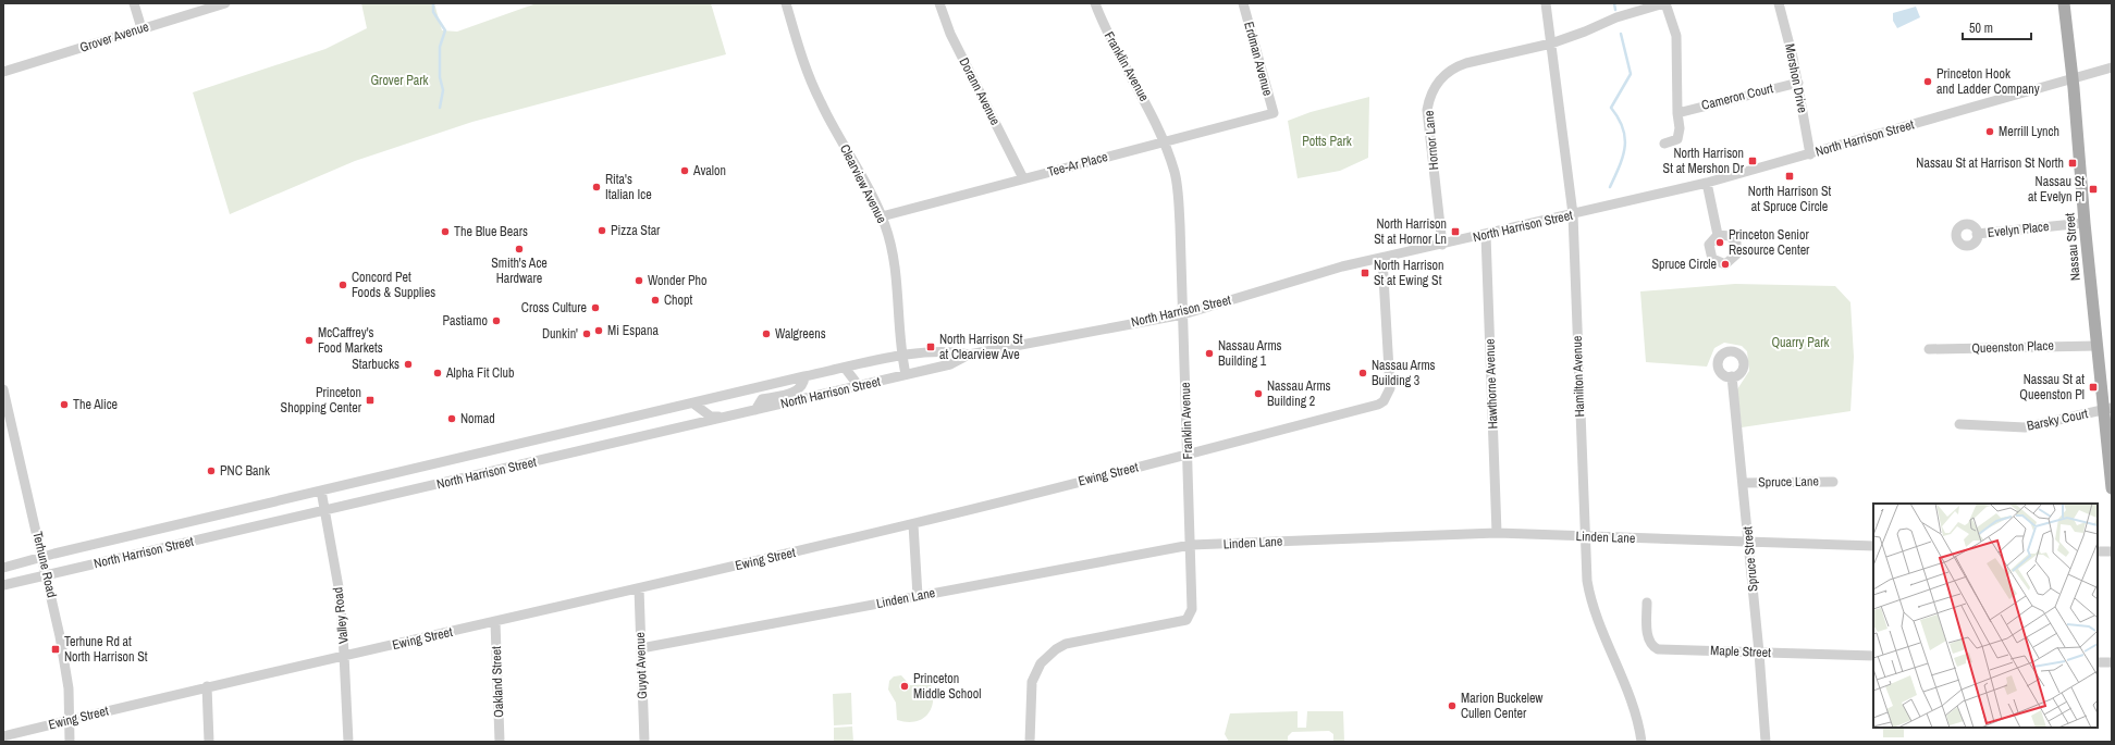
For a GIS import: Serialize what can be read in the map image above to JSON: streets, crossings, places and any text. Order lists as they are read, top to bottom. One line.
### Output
{"streets":{"main road":["Nassau Street"],"street":["Grover Avenue","Erdman Avenue","Franklin Avenue","Mershon Drive","Dorann Avenue","Cameron Court","North Harrison Street","Hornor Lane","Tee-Ar Place","Clearview Avenue","Evelyn Place","Queenston Place","Hamilton Avenue","Hawthorne Avenue","Barsky Court","Ewing Street","Spruce Lane","Linden Lane","Spruce Street","Terhune Road","Valley Road","Maple Street","Guyot Avenue","Oakland Street"]},"crossings":[["Erdman Avenue","Tee-Ar Place"],["Franklin Avenue","North Harrison Street"],["Franklin Avenue","Tee-Ar Place"],["Franklin Avenue","Ewing Street"],["Franklin Avenue","Linden Lane"],["Mershon Drive","Cameron Court"],["Mershon Drive","North Harrison Street"],["Dorann Avenue","Tee-Ar Place"],["North Harrison Street","Hornor Lane"],["North Harrison Street","Clearview Avenue"],["North Harrison Street","Nassau Street"],["North Harrison Street","Hamilton Avenue"],["North Harrison Street","Hawthorne Avenue"],["North Harrison Street","Ewing Street"],["North Harrison Street","Terhune Road"],["North Harrison Street","Valley Road"],["Hornor Lane","Hamilton Avenue"],["Tee-Ar Place","Clearview Avenue"],["Evelyn Place","Nassau Street"],["Nassau Street","Queenston Place"],["Nassau Street","Barsky Court"],["Hamilton Avenue","Linden Lane"],["Hawthorne Avenue","Linden Lane"],["Ewing Street","Terhune Road"],["Ewing Street","Valley Road"],["Ewing Street","Guyot Avenue"],["Ewing Street","Oakland Street"],["Spruce Lane","Spruce Street"],["Linden Lane","Spruce Street"],["Linden Lane","Guyot Avenue"],["Spruce Street","Maple Street"]],"parks":["Grover Park","Potts Park","Quarry Park"],"places":{"other":["Princeton Hook and Ladder Company","Merrill Lynch","Avalon","Rita's Italian Ice","Pizza Star","The Blue Bears","Princeton Senior Resource Center","Smith's Ace Hardware","Spruce Circle","Wonder Pho","Concord Pet Foods & Supplies","Chopt","Cross Culture","Pastiamo","Mi Espana","Dunkin'","Walgreens","McCaffrey's Food Markets","Nassau Arms Building 1","Starbucks","Alpha Fit Club","Nassau Arms Building 3","Nassau Arms Building 2","The Alice","Nomad","PNC Bank","Princeton Middle School","Marion Buckelew Cullen Center"],"transit":["North Harrison St at Mershon Dr","Nassau St at Harrison St North","North Harrison St at Spruce Circle","Nassau St at Evelyn Pl","North Harrison St at Hornor Ln","North Harrison St at Ewing St","North Harrison St at Clearview Ave","Nassau St at Queenston Pl","Princeton Shopping Center","Terhune Rd at North Harrison St"]},"scale_bar":"50 m"}
